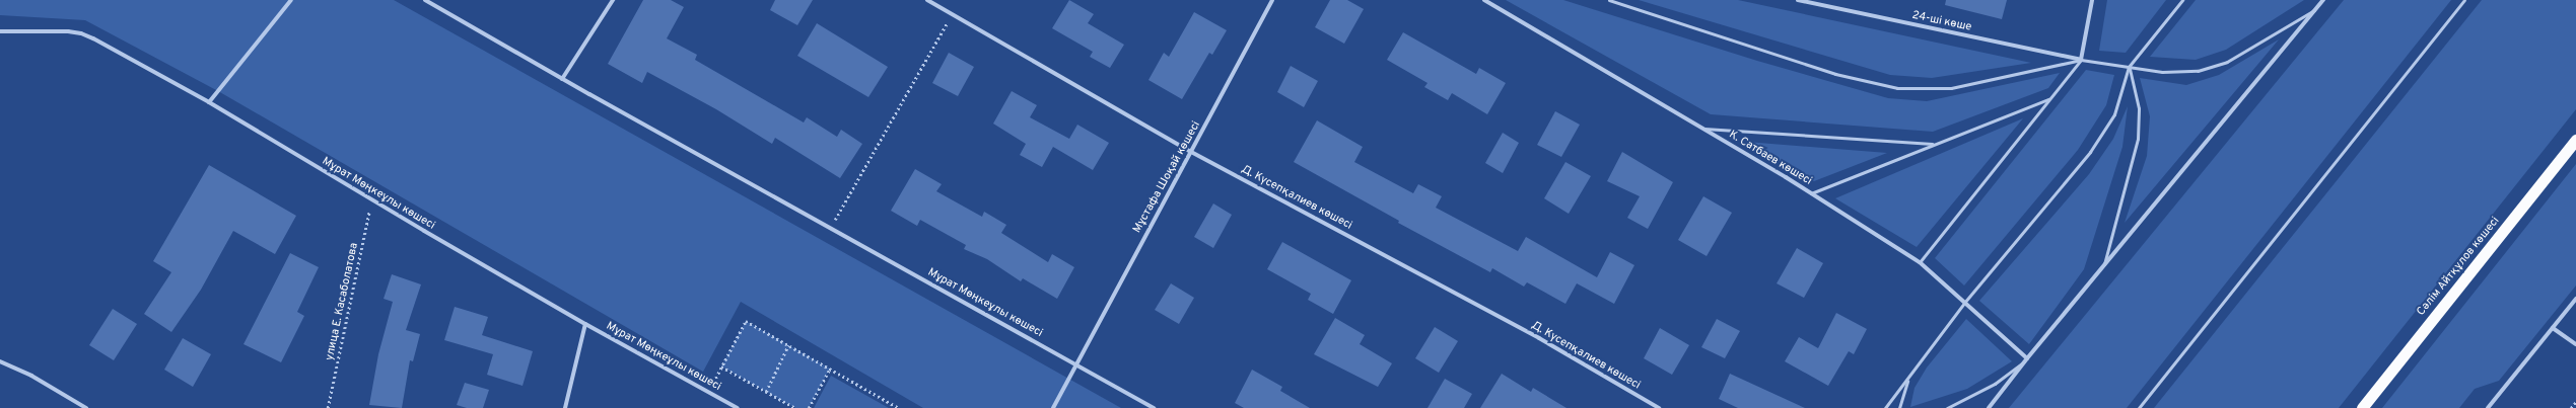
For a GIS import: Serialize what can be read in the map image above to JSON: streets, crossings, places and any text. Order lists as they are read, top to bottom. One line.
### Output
{"streets":{"highway":["Сәлім Айтқұлов көшесі"],"street":["24-ші көше","К. Сатбаев көшесі","Мұстафа Шоқай көшесі","Мұрат Мөңкеұлы көшесі","Д. Күсепқалиев көшесі"],"path":["улица Е. Касаболатова"]},"crossings":[["Мұстафа Шоқай көшесі","Мұрат Мөңкеұлы көшесі"],["Мұстафа Шоқай көшесі","Д. Күсепқалиев көшесі"],["Мұрат Мөңкеұлы көшесі","улица Е. Касаболатова"]]}
